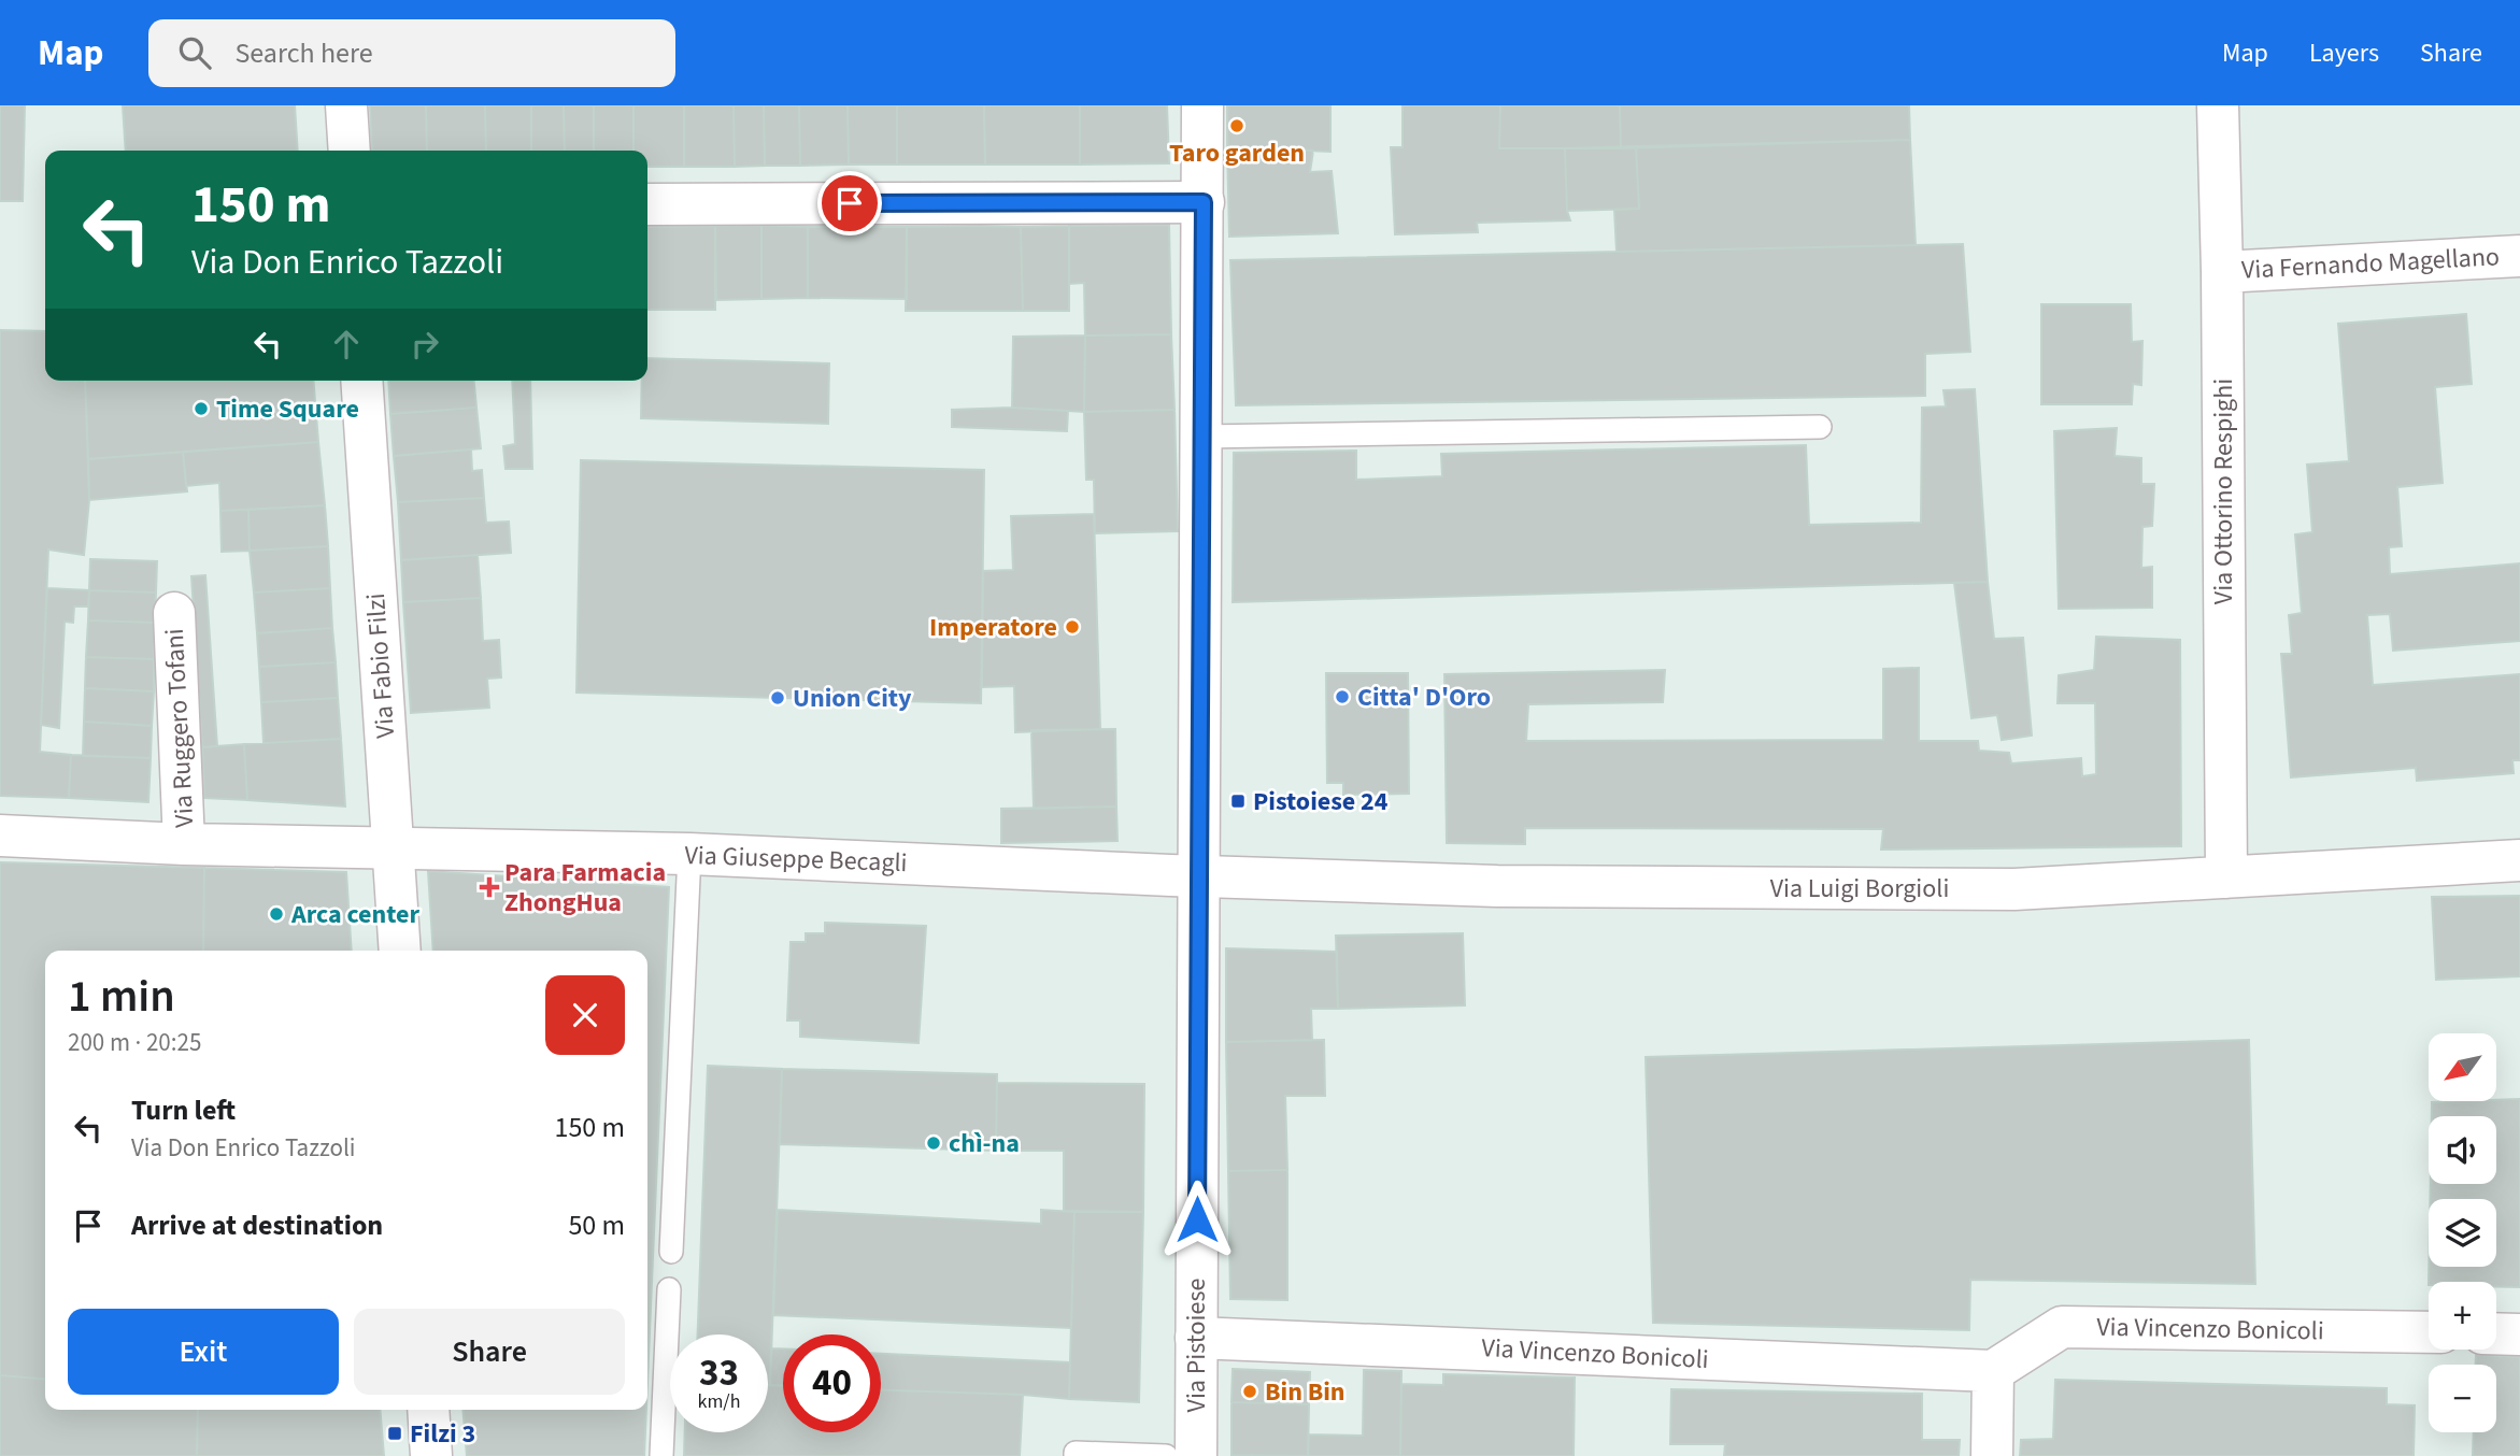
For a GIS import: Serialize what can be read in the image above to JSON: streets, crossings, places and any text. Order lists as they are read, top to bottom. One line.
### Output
{"streets":{"street":["Via Fernando Magellano","Via Ottorino Respighi","Via Fabio Filzi","Via Ruggero Tofani","Via Giuseppe Becagli","Via Luigi Borgioli","Via Vincenzo Bonicoli","Via Pistoiese"]},"crossings":[["Via Fernando Magellano","Via Ottorino Respighi"],["Via Ottorino Respighi","Via Luigi Borgioli"],["Via Fabio Filzi","Via Ruggero Tofani"],["Via Fabio Filzi","Via Giuseppe Becagli"],["Via Ruggero Tofani","Via Giuseppe Becagli"],["Via Giuseppe Becagli","Via Luigi Borgioli"],["Via Giuseppe Becagli","Via Pistoiese"],["Via Luigi Borgioli","Via Pistoiese"],["Via Vincenzo Bonicoli","Via Pistoiese"]],"places":{"other":["Taro garden","Time Square","Imperatore","Citta' D'Oro","Union City","Arca center","chì-na","Bin Bin"],"transit":["Pistoiese 24","Filzi 3"],"health":["Para Farmacia ZhongHua"]},"north":"bottom left","page":{"header":"Map","search":"Search here","nav":["Map","Layers","Share"],"turn":["150 m","Via Don Enrico Tazzoli"],"heading":["1 min","200 m · 20:25"],"map_buttons":["+","−"],"list":[{"name":"Turn left","note":"Via Don Enrico Tazzoli","value":"150 m"},{"name":"Arrive at destination","value":"50 m"}],"buttons":["Exit","Share"],"speed":"33 km/h","limit":"40"}}
